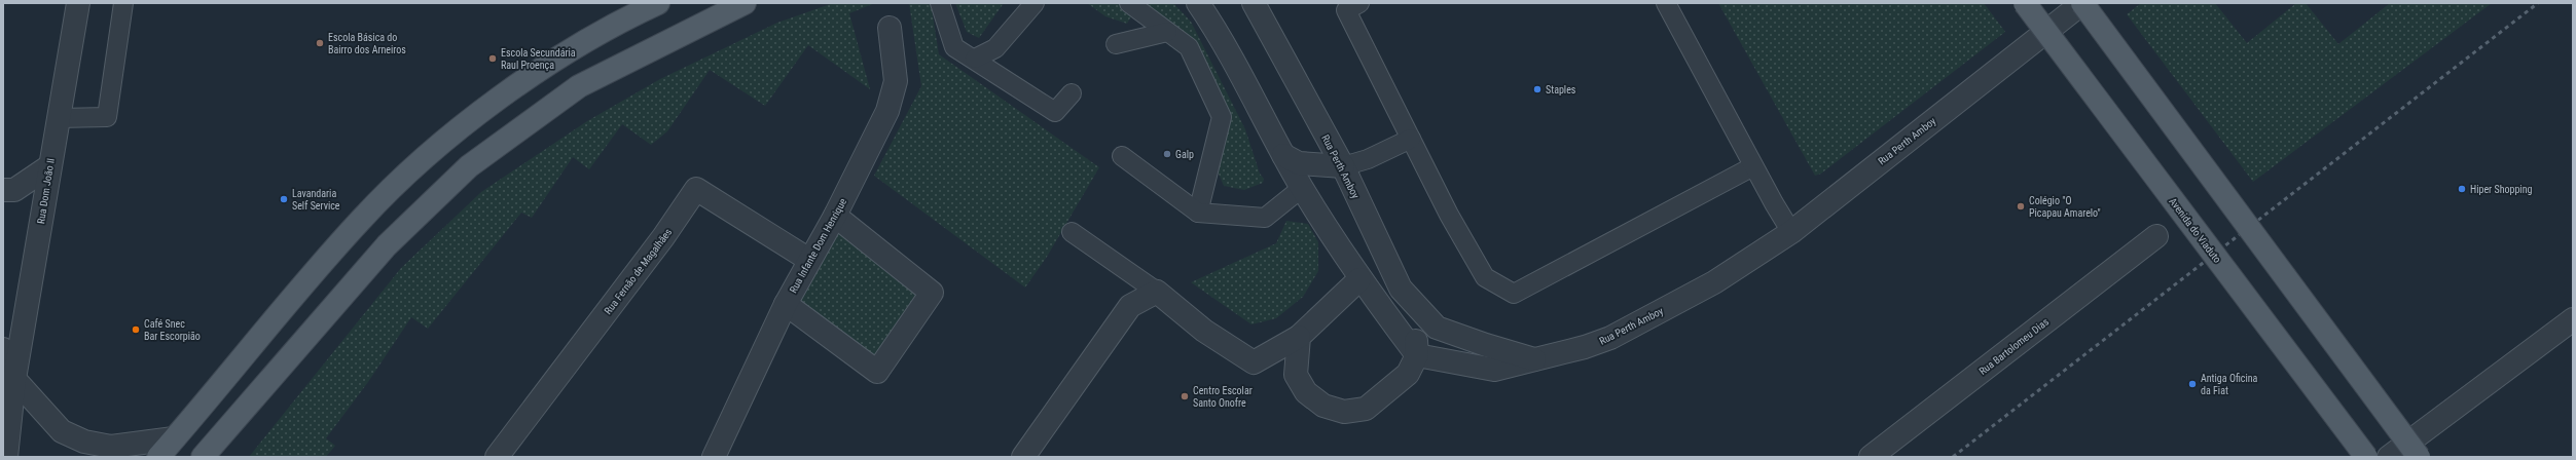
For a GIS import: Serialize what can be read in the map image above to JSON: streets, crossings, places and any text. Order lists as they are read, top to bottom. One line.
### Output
{"streets":{"main road":["Avenida do Viaduto"],"street":["Rua Perth Amboy","Rua Dom João II","Rua Infante Dom Henrique","Rua Fernão de Magalhães","Rua Bartolomeu Dias"]},"crossings":[["Rua Infante Dom Henrique","Rua Fernão de Magalhães"]],"places":["Escola Básica do Bairro dos Arneiros","Escola Secundária Raul Proença","Staples","Galp","Hiper Shopping","Lavandaria Self Service","Colégio \"O Picapau Amarelo\"","Café Snec Bar Escorpião","Antiga Oficina da Fiat","Centro Escolar Santo Onofre"]}
